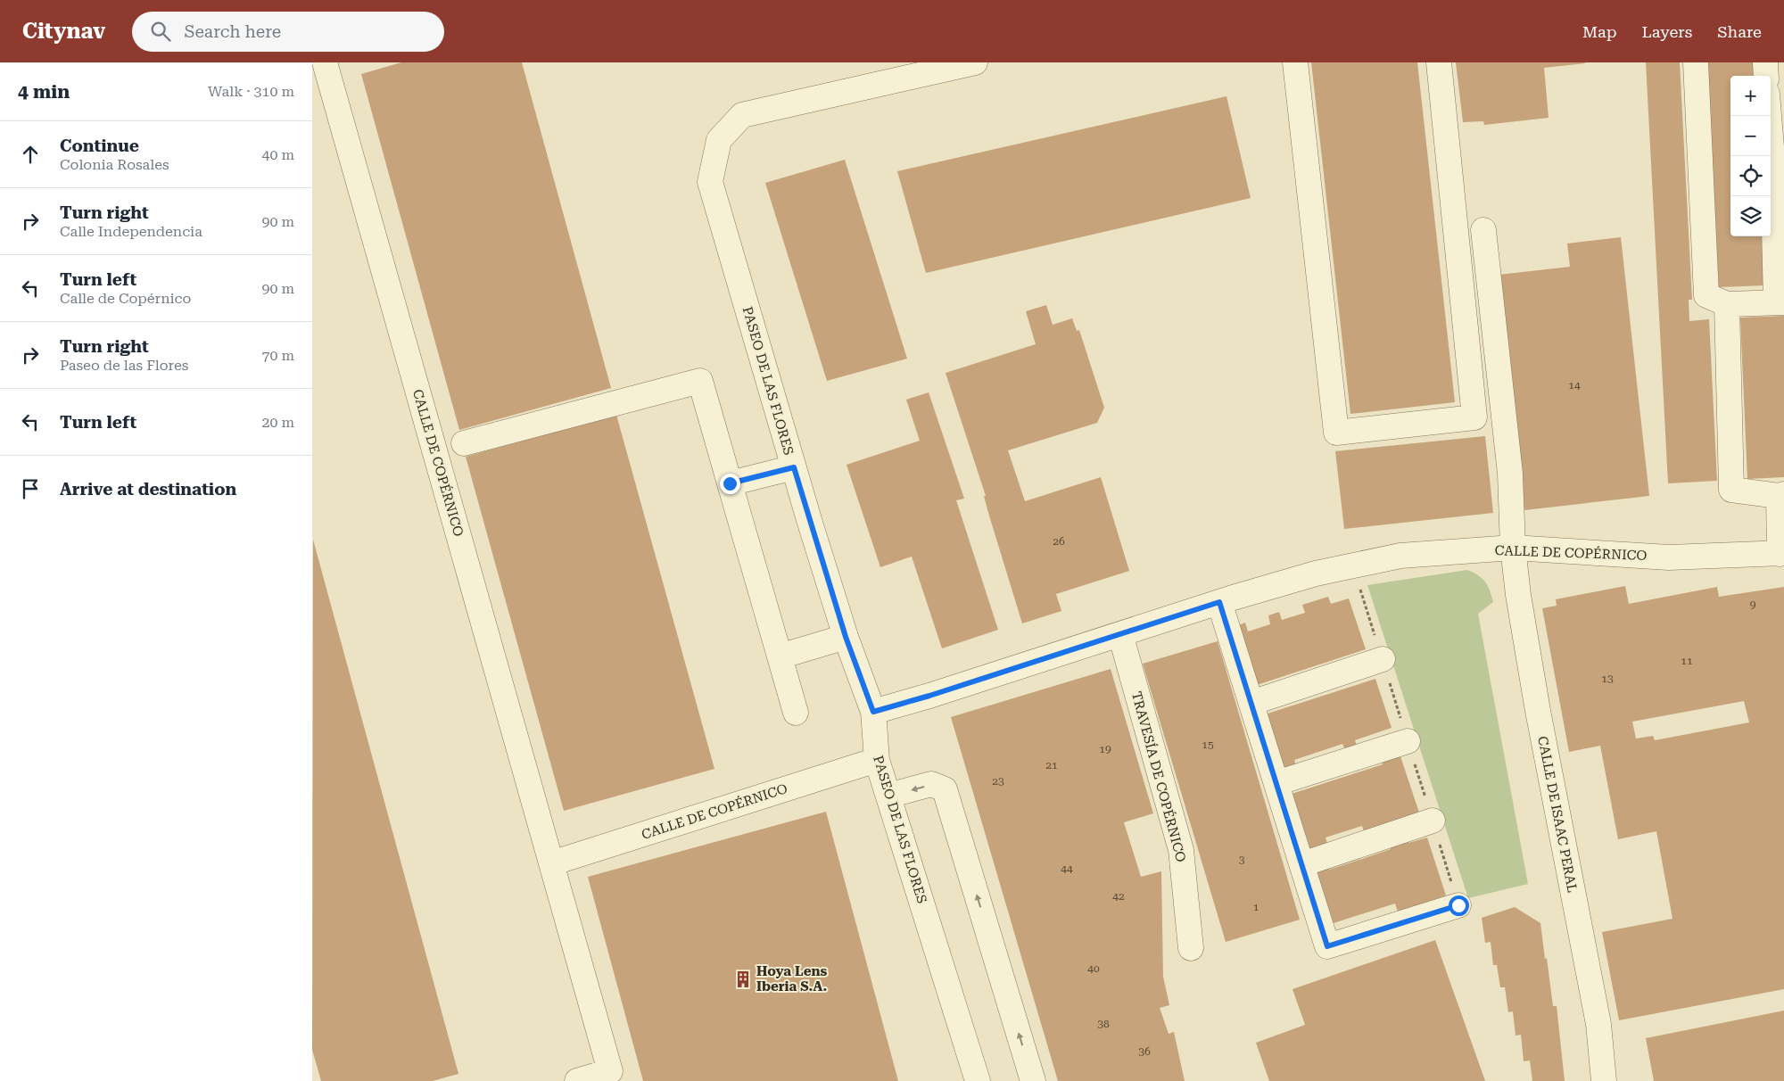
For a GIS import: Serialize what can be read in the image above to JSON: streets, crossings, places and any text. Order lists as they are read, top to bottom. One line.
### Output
{"streets":{"street":["PASEO DE LAS FLORES","CALLE DE COPÉRNICO","TRAVESÍA DE COPÉRNICO","CALLE DE ISAAC PERAL"]},"crossings":[["PASEO DE LAS FLORES","CALLE DE COPÉRNICO"],["CALLE DE COPÉRNICO","TRAVESÍA DE COPÉRNICO"],["CALLE DE COPÉRNICO","CALLE DE ISAAC PERAL"]],"places":{"building":["Hoya Lens Iberia S.A."]},"house_numbers":["14","26","9","11","13","15","19","21","23","3","44","42","1","40","38","36"],"page":{"header":"Citynav","search":"Search here","nav":["Map","Layers","Share"],"heading":["4 min","Walk · 310 m"],"map_buttons":["+","−"],"list":[["Continue","Colonia Rosales","40 m"],["Turn right","Calle Independencia","90 m"],["Turn left","Calle de Copérnico","90 m"],["Turn right","Paseo de las Flores","70 m"],["Turn left","20 m"],"Arrive at destination"]}}
